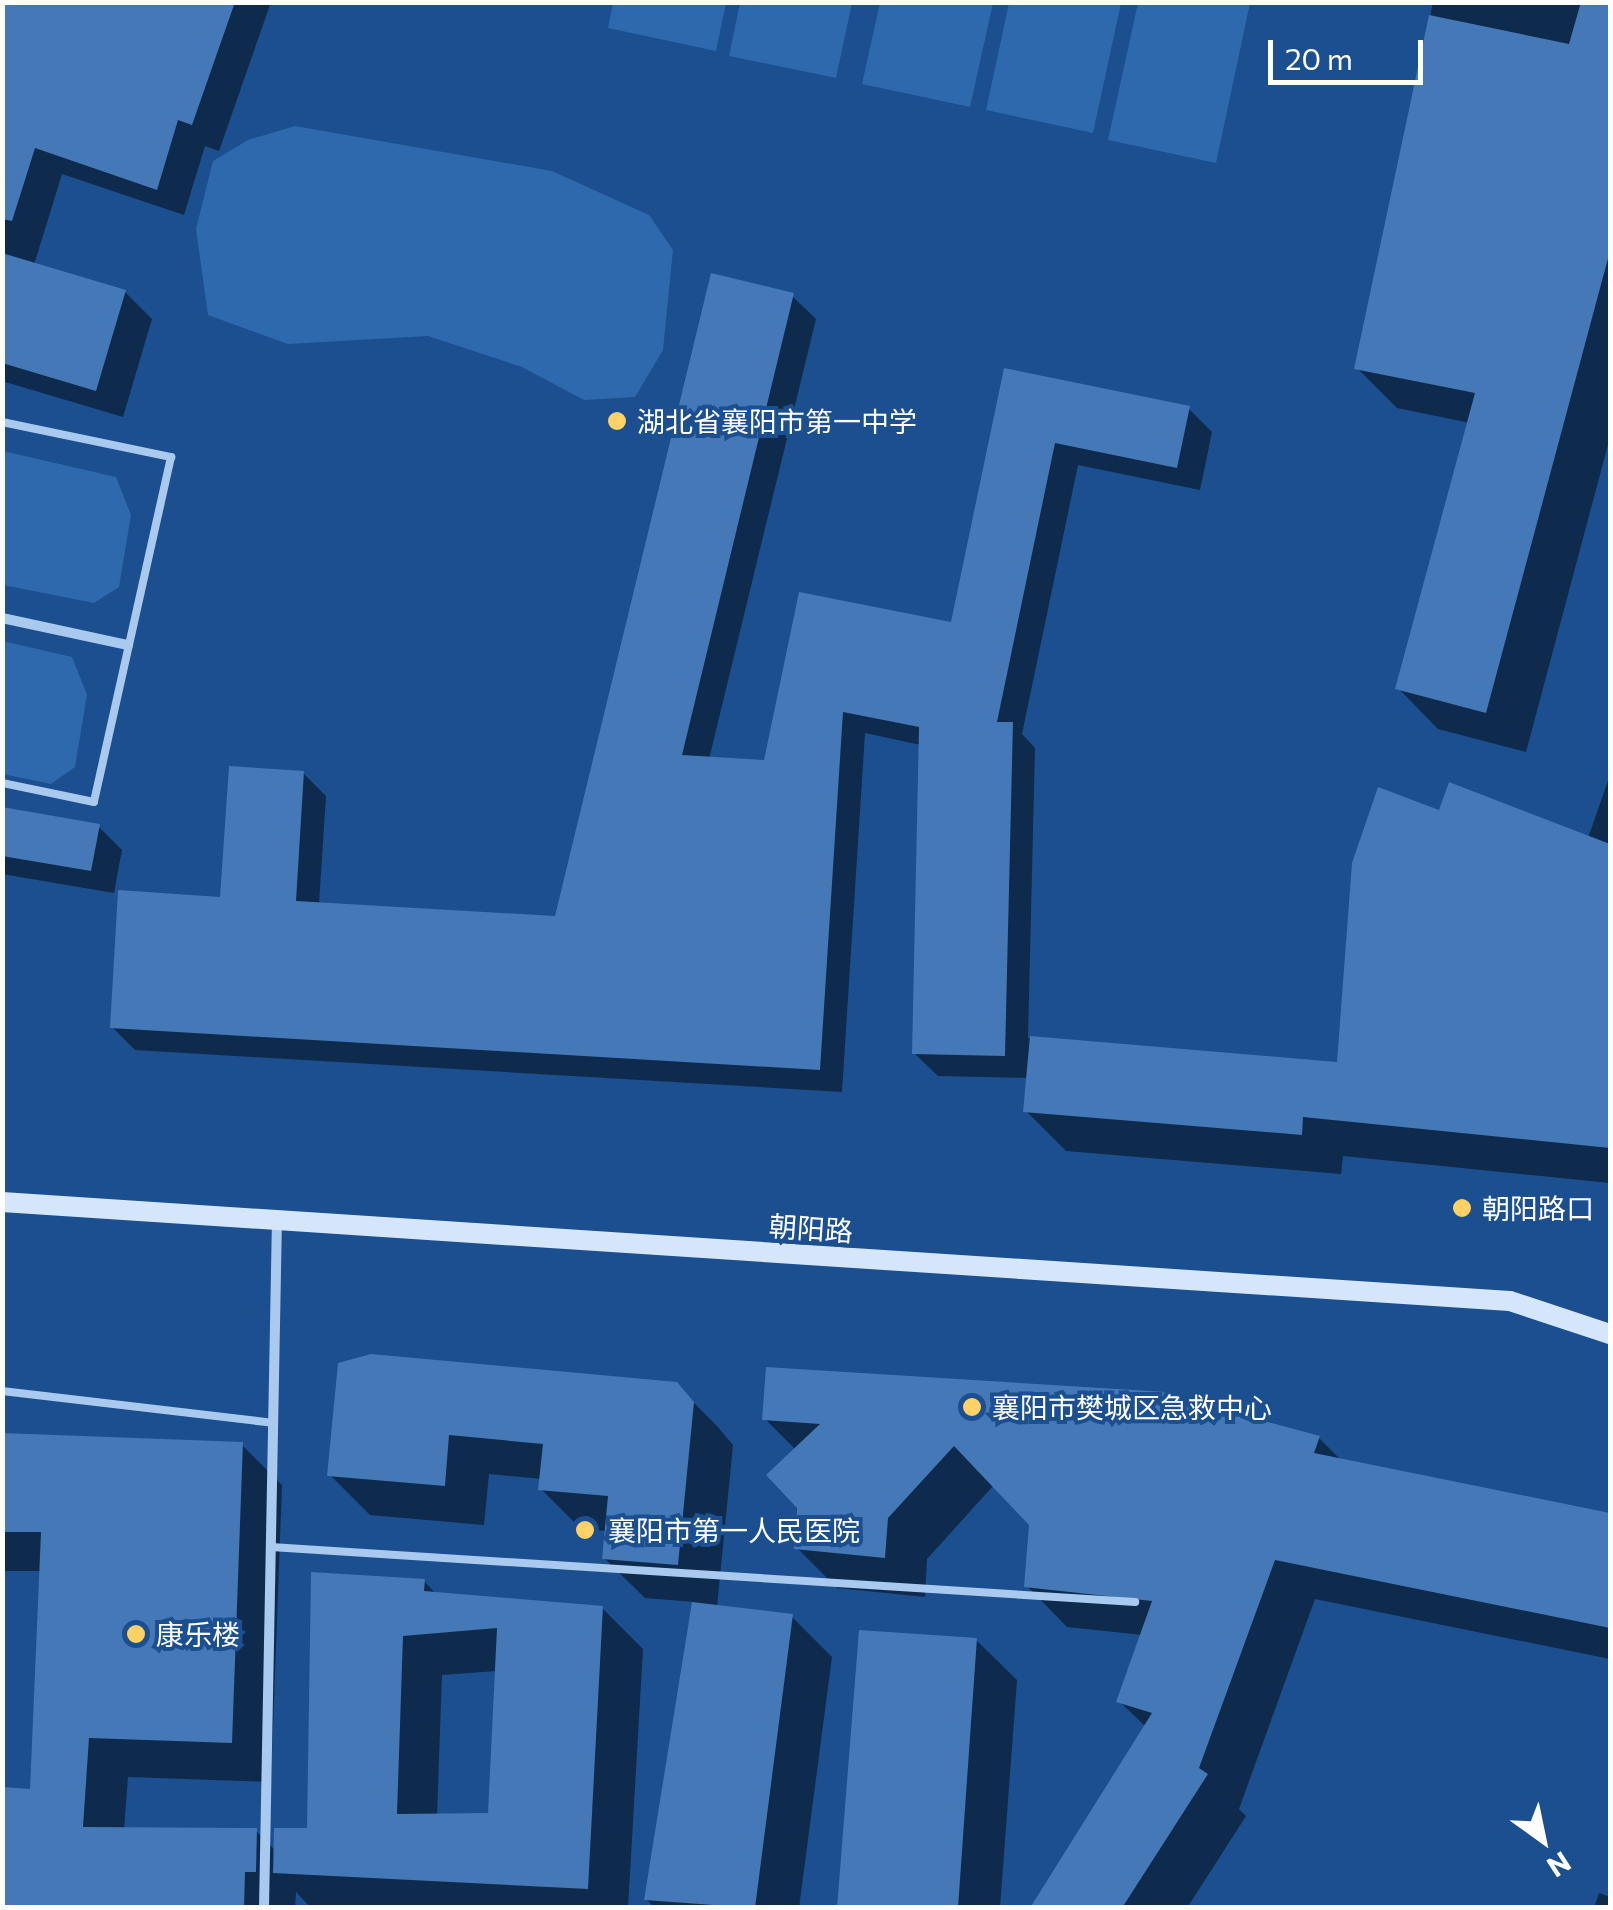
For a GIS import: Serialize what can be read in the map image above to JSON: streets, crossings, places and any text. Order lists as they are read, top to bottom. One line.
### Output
{"streets":{"main road":["朝阳路"]},"places":["湖北省襄阳市第一中学","朝阳路口","襄阳市樊城区急救中心","襄阳市第一人民医院","康乐楼"],"scale_bar":"20 m","north":"bottom right"}
